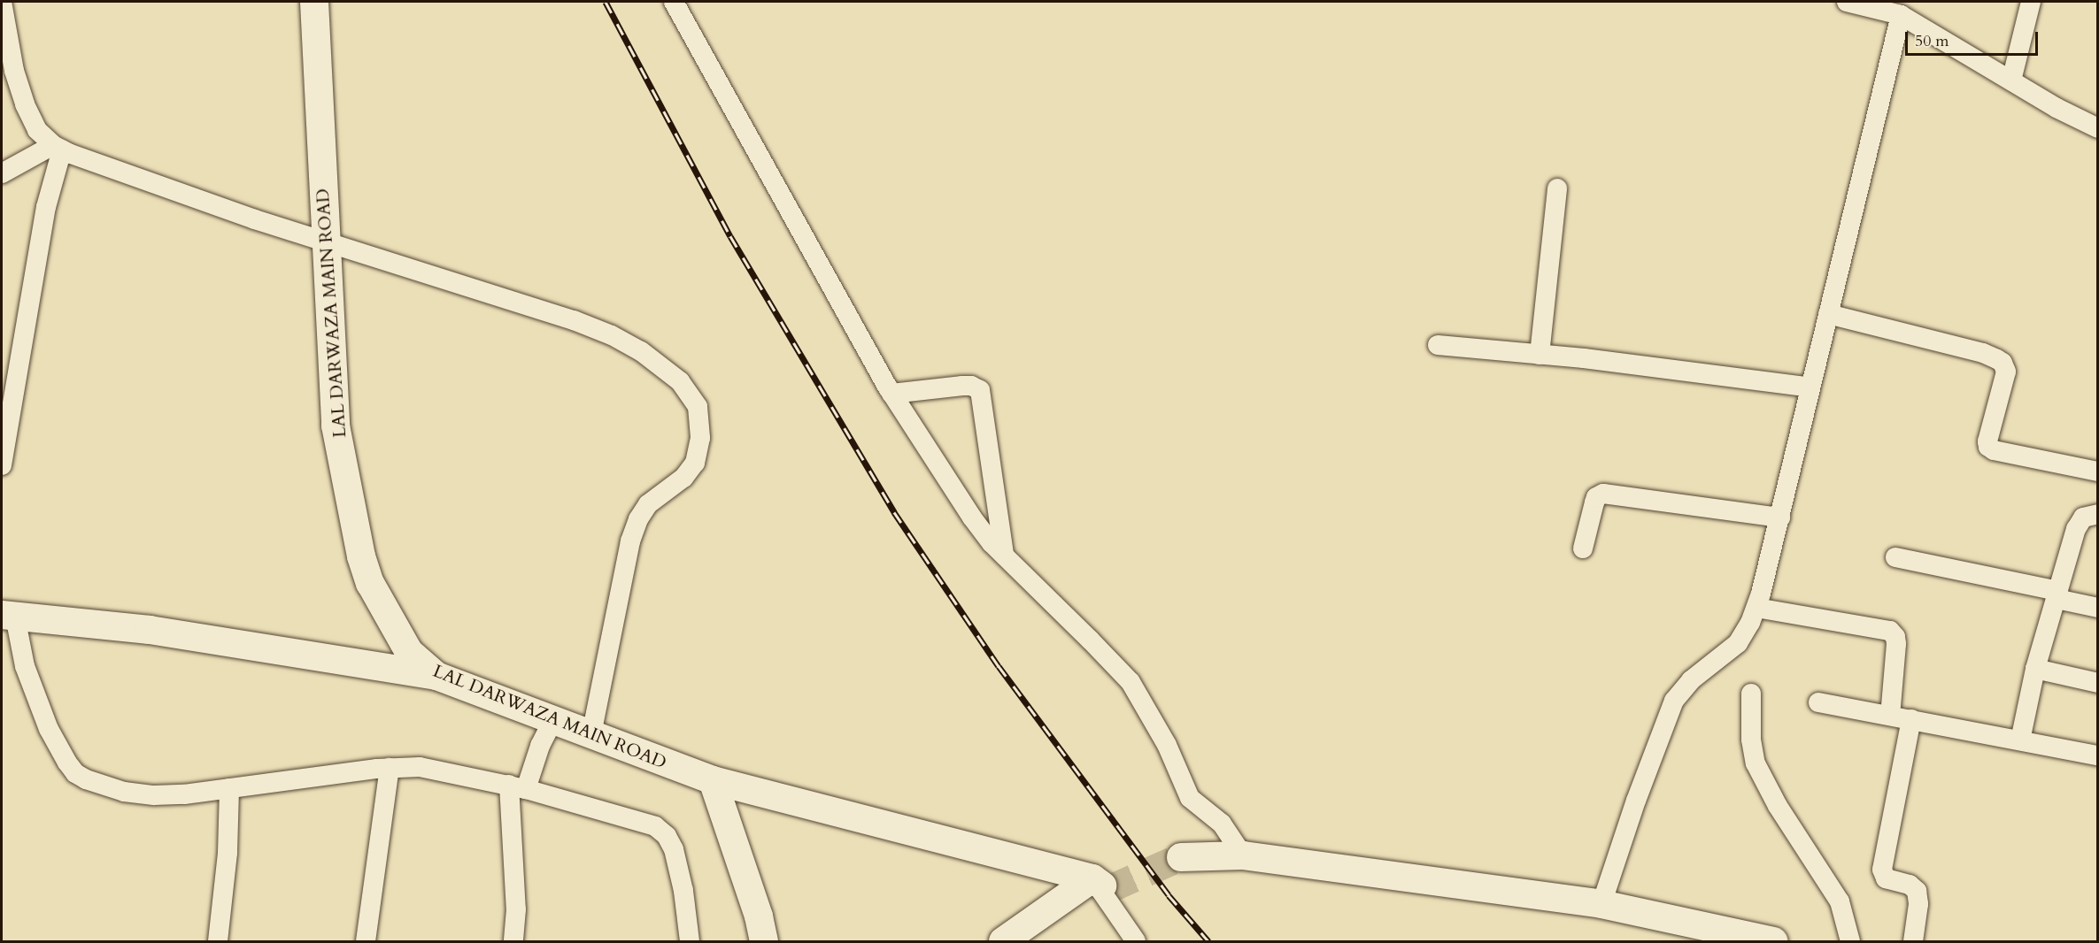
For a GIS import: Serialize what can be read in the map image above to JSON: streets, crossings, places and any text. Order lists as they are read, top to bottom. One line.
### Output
{"streets":{"main road":["LAL DARWAZA MAIN ROAD"]},"scale_bar":"50 m"}
